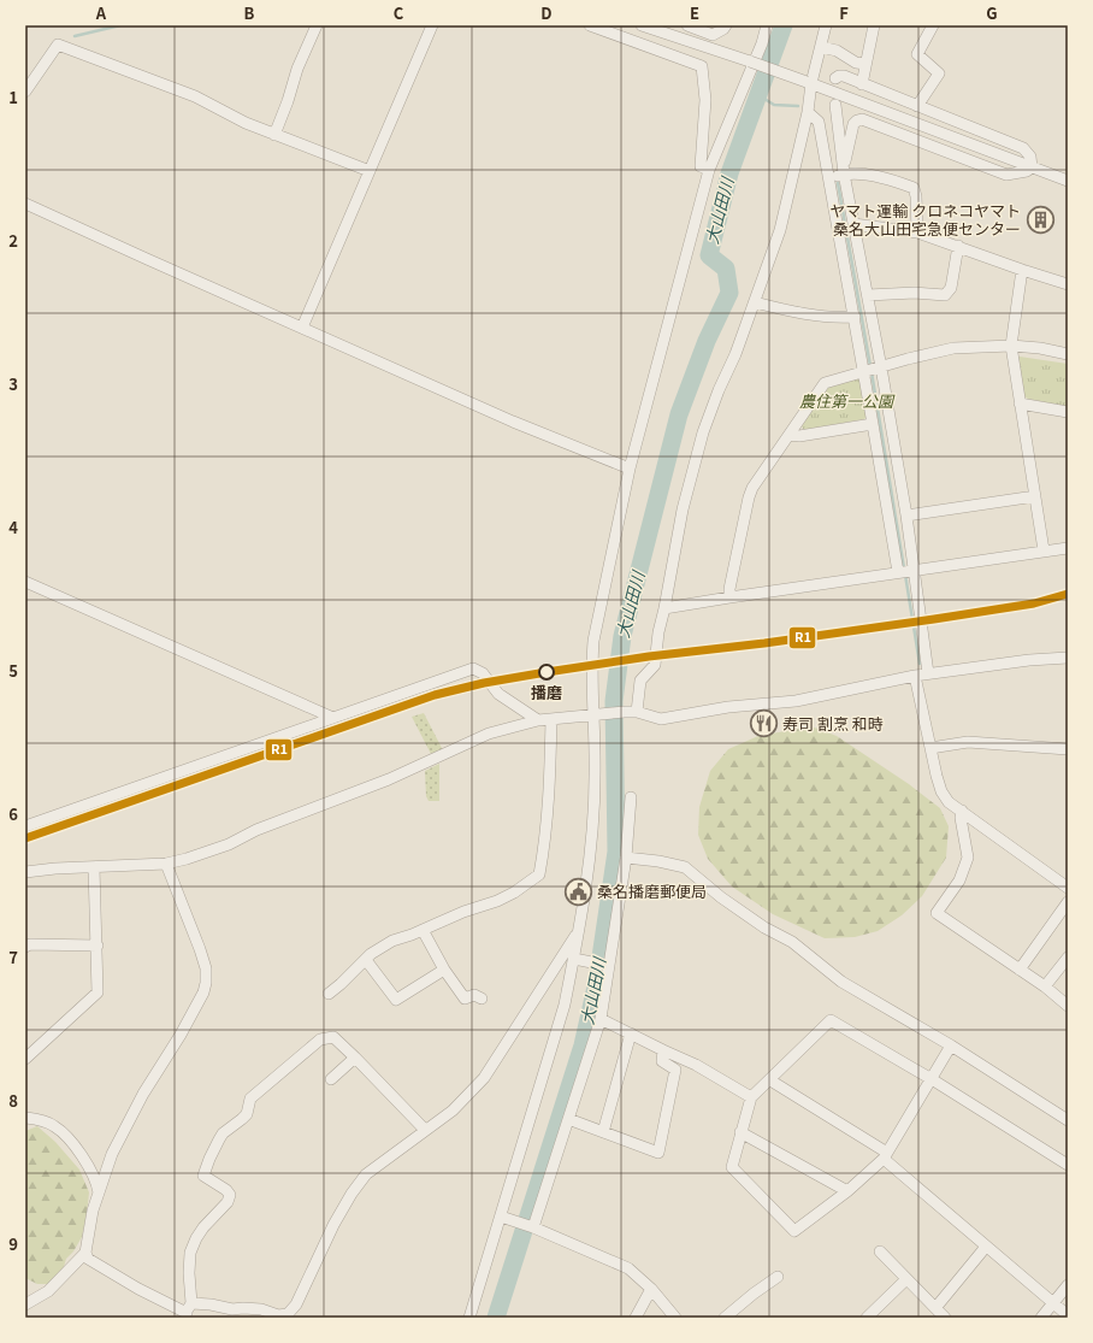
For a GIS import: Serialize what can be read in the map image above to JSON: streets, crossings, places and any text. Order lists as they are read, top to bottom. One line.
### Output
{"water":["大山田川"],"parks":["農住第一公園"],"places":{"building":["ヤマト運輸 クロネコヤマト 桑名大山田宅急便センター"],"other":["播磨"],"restaurant":["寿司 割烹 和時"],"public building":["桑名播磨郵便局"]},"lines":["transit line R1"],"grid":{"columns":["A","B","C","D","E","F","G"],"rows":["1","2","3","4","5","6","7","8","9"]}}
